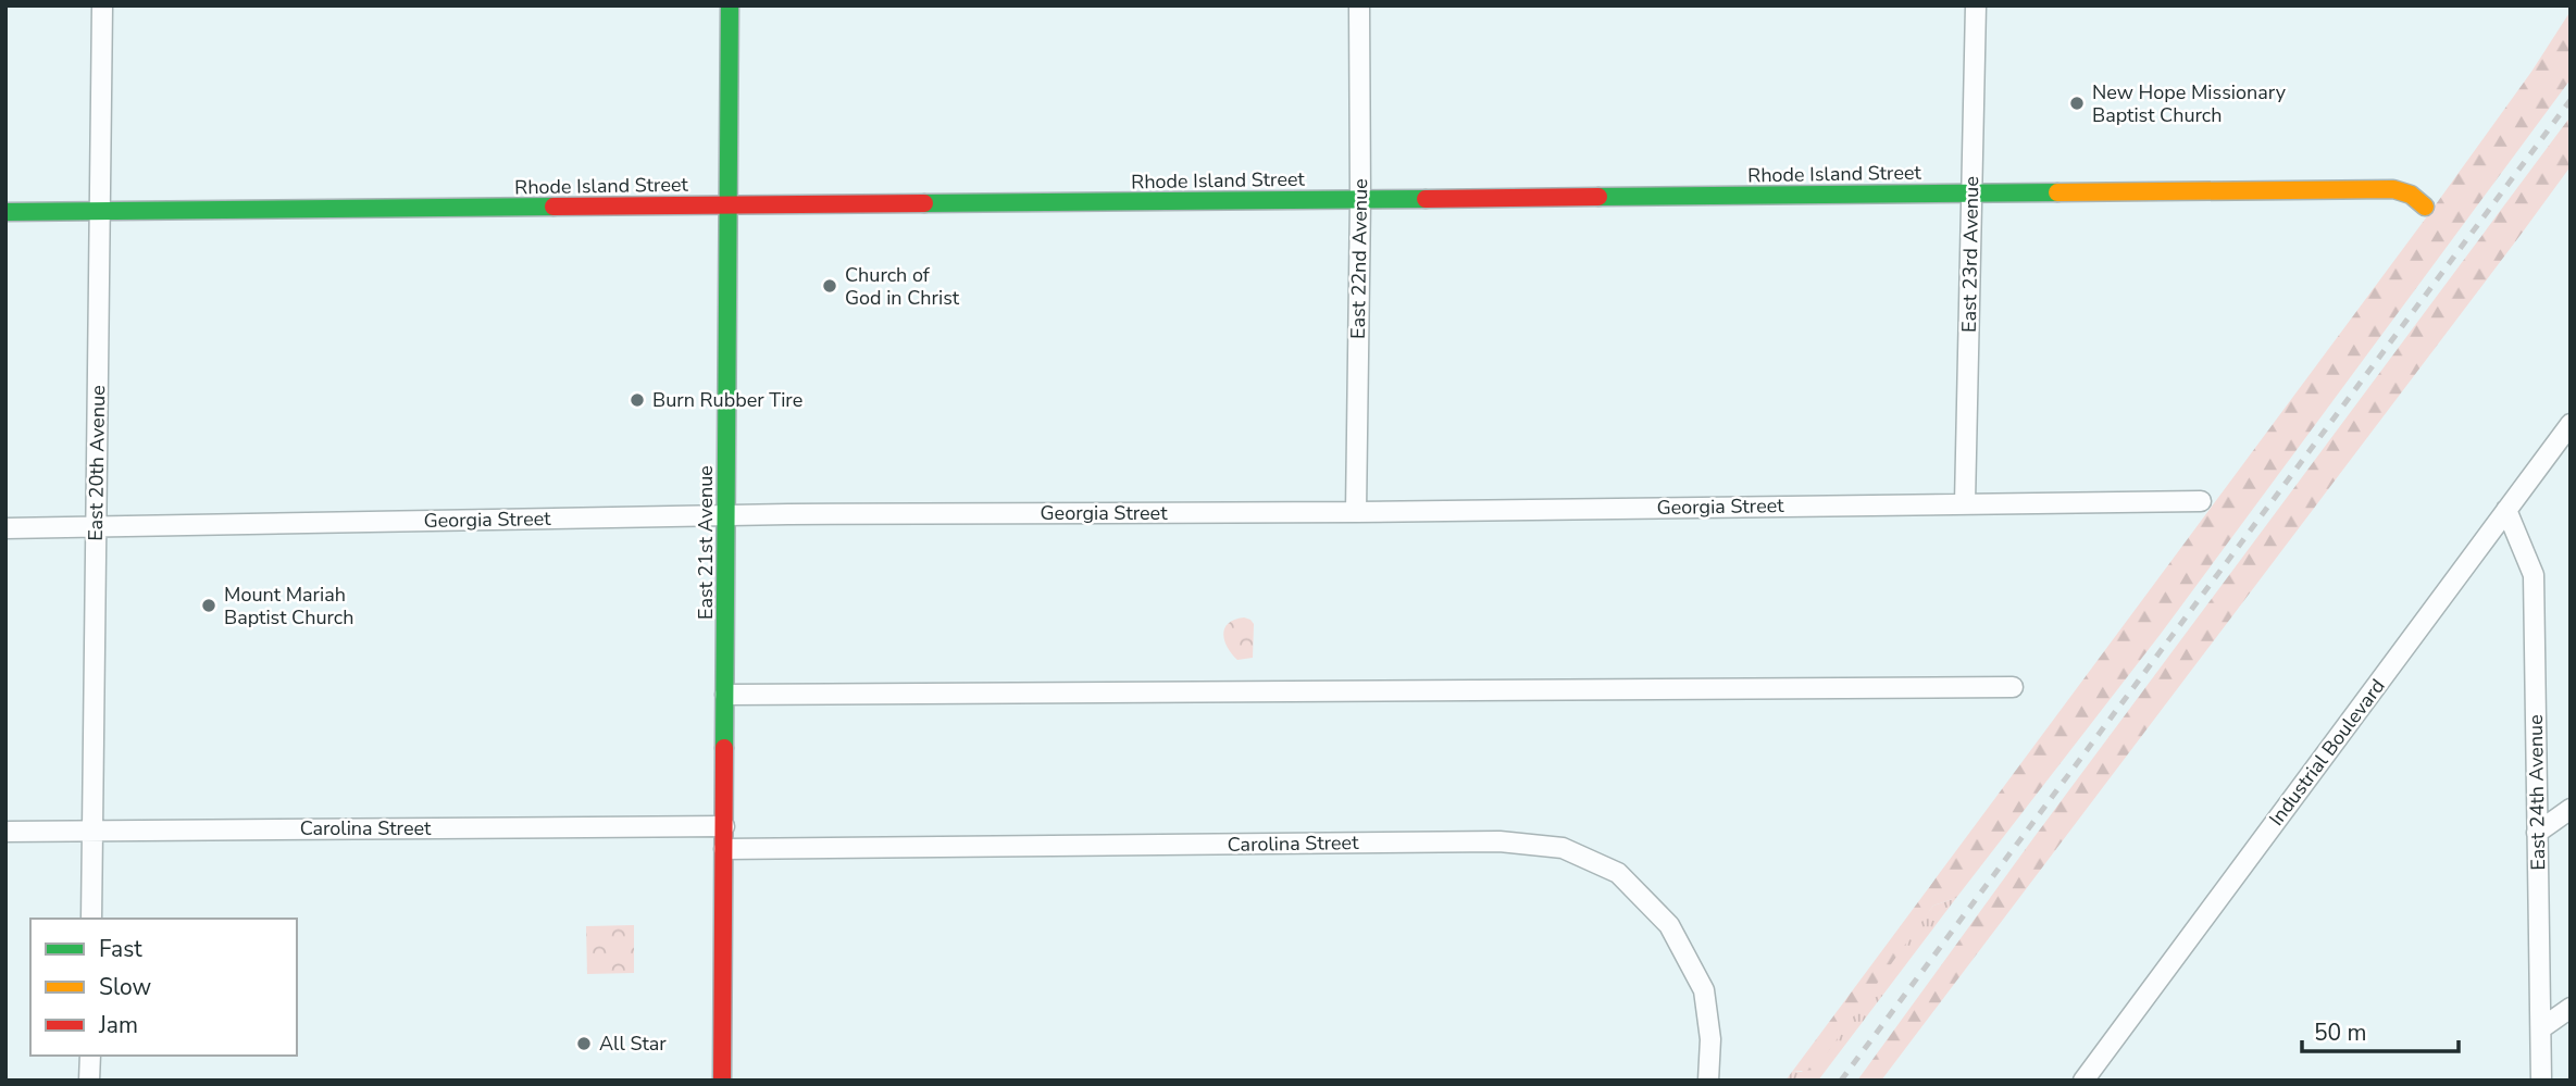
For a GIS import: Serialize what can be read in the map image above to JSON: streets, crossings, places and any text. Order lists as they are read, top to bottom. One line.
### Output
{"streets":{"street":["Rhode Island Street","East 23rd Avenue","East 22nd Avenue","East 20th Avenue","Georgia Street","East 21st Avenue","Industrial Boulevard","East 24th Avenue","Carolina Street"]},"crossings":[["Rhode Island Street","East 23rd Avenue"],["Rhode Island Street","East 22nd Avenue"],["Rhode Island Street","East 20th Avenue"],["Rhode Island Street","East 21st Avenue"],["East 23rd Avenue","Georgia Street"],["East 22nd Avenue","Georgia Street"],["East 20th Avenue","Georgia Street"],["East 20th Avenue","Carolina Street"],["Georgia Street","East 21st Avenue"],["East 21st Avenue","Carolina Street"],["Industrial Boulevard","East 24th Avenue"]],"places":["New Hope Missionary Baptist Church","Church of God in Christ","Burn Rubber Tire","Mount Mariah Baptist Church","All Star"],"legend":["Fast","Slow","Jam"],"scale_bar":"50 m"}
